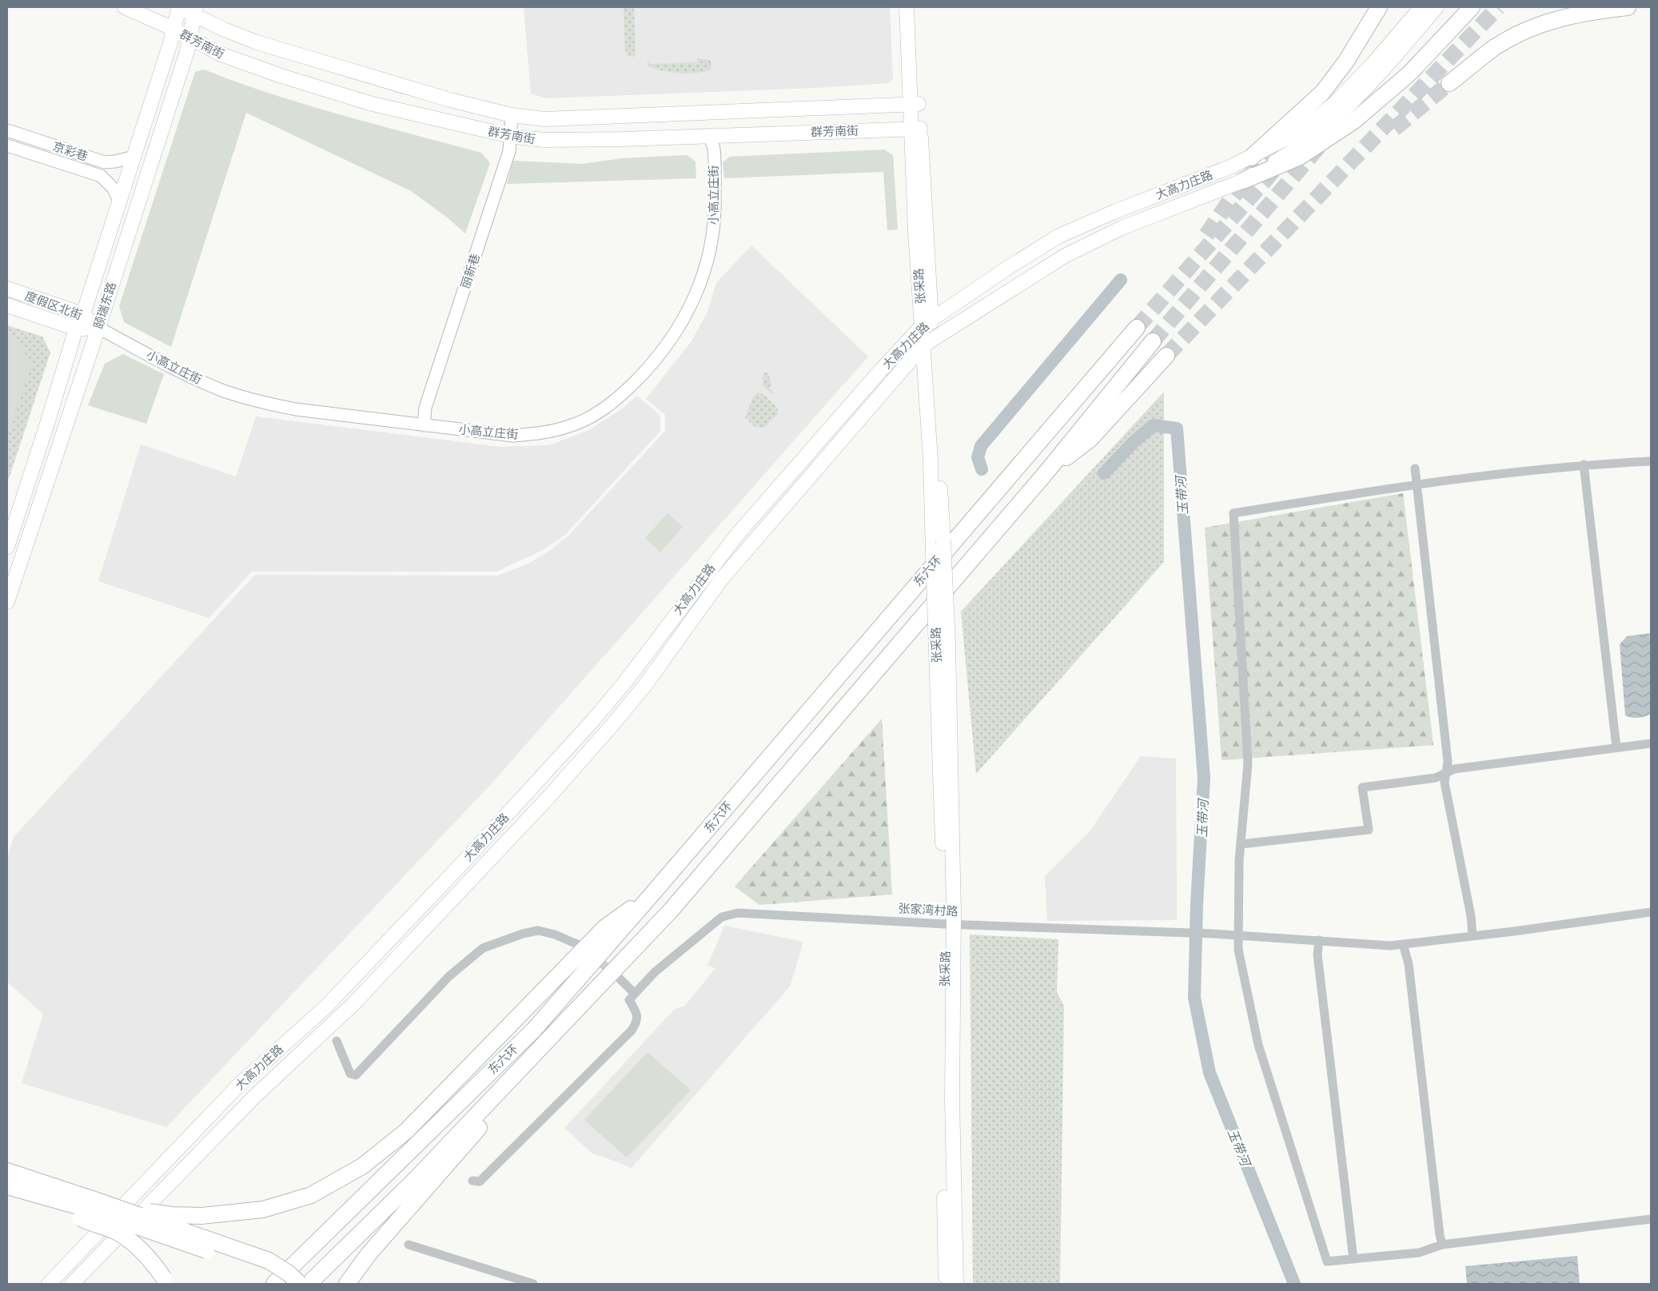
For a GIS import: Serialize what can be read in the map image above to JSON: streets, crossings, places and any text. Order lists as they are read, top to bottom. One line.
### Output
{"streets":{"highway":["东六环"],"main road":["群芳南街","大高力庄路","张采路","度假区北街","颐瑞东路"],"street":["京彩巷","小高立庄街","丽新巷","张家湾村路"]},"crossings":[["群芳南街","小高立庄街"],["群芳南街","丽新巷"],["群芳南街","张采路"],["群芳南街","颐瑞东路"],["京彩巷","颐瑞东路"],["大高力庄路","张采路"],["小高立庄街","丽新巷"],["小高立庄街","度假区北街"],["小高立庄街","颐瑞东路"],["张采路","张家湾村路"],["度假区北街","颐瑞东路"]],"water":["玉带河"]}
